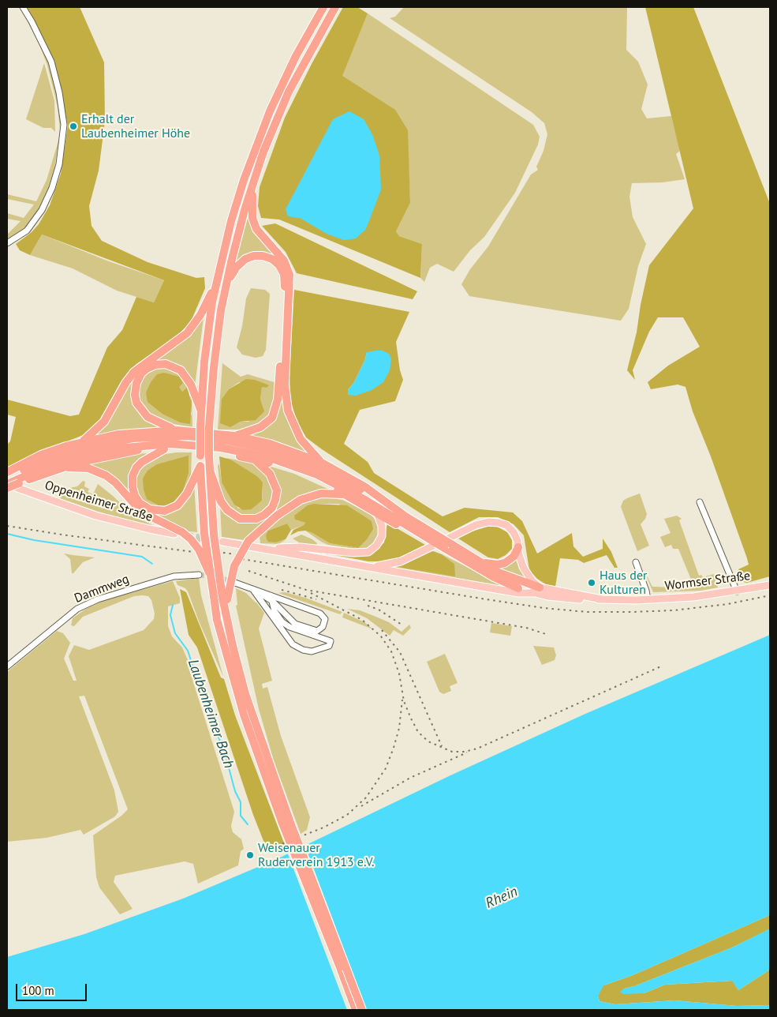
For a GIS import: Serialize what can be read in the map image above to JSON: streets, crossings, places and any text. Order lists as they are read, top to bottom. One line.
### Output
{"streets":{"main road":["Oppenheimer Straße","Wormser Straße"],"street":["Dammweg"]},"water":["Laubenheimer Bach","Rhein"],"places":["Erhalt der Laubenheimer Höhe","Haus der Kulturen","Weisenauer Ruderverein 1913 e.V."],"scale_bar":"100 m"}
